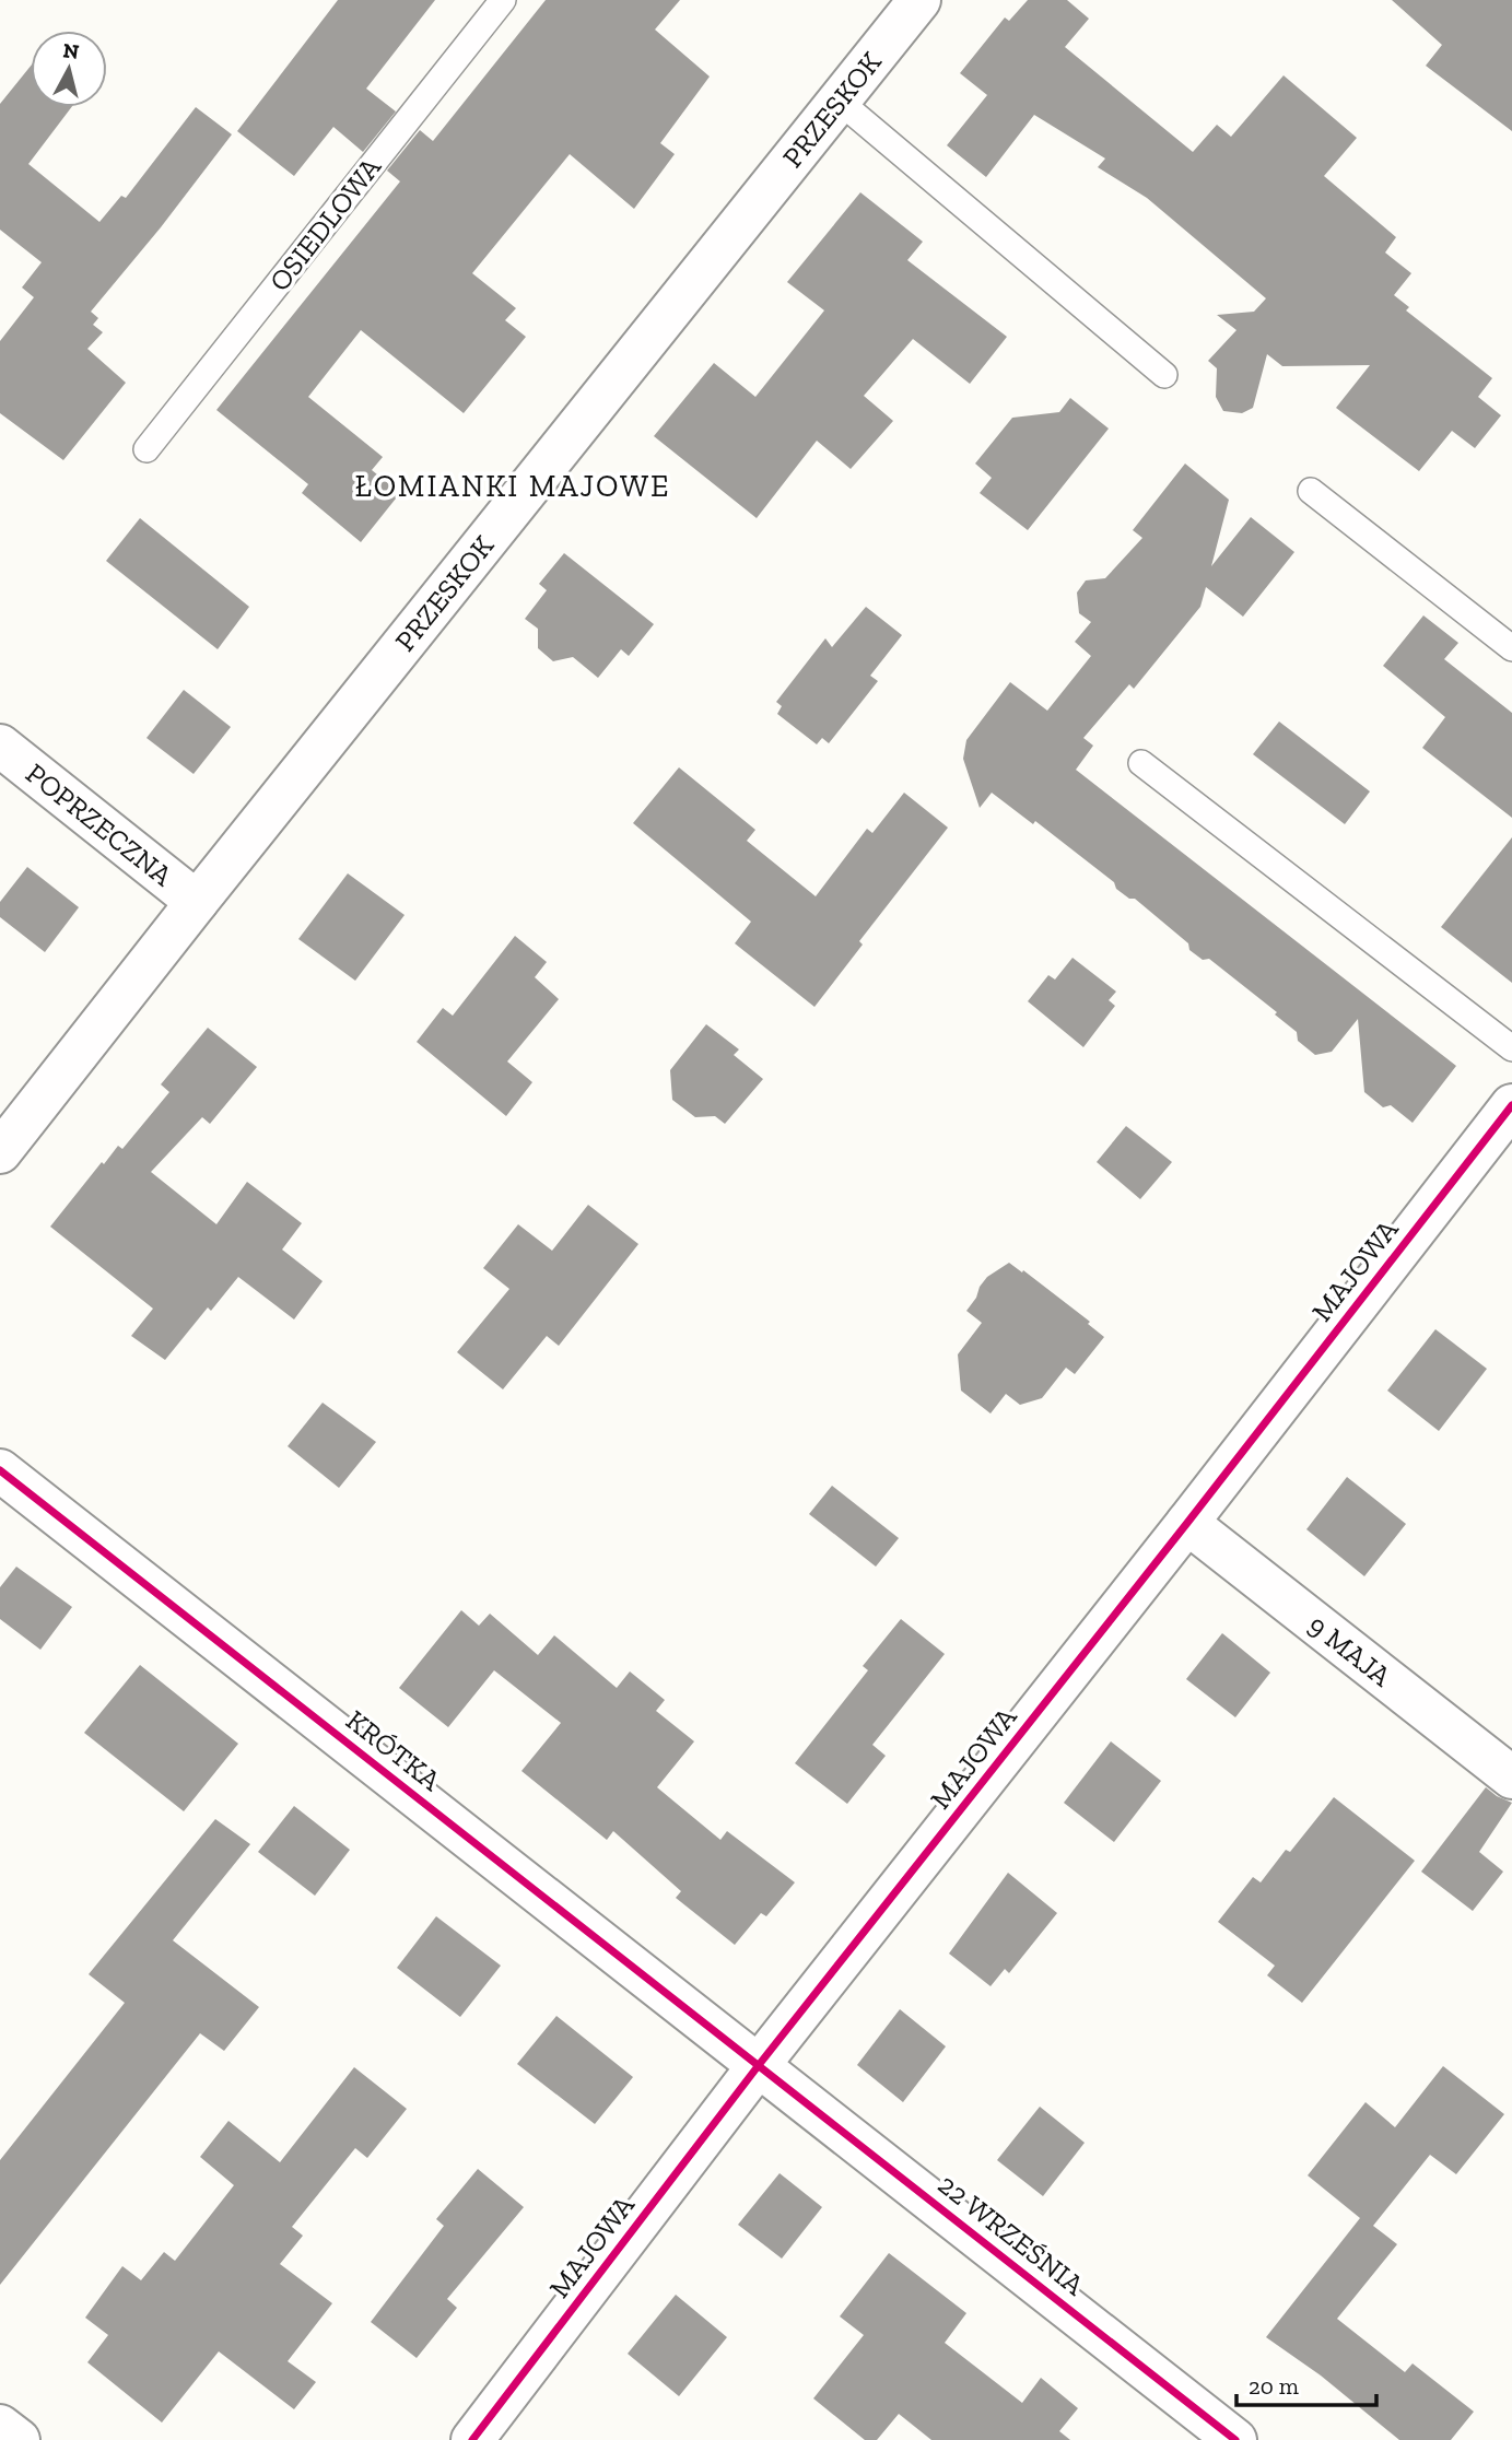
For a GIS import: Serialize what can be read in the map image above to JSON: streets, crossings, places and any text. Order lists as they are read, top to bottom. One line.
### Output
{"streets":{"street":["PRZESKOK","POPRZECZNA","MAJOWA","9 MAJA","KRÓTKA","22 WRZEŚNIA"],"lane":["OSIEDLOWA"]},"crossings":[["PRZESKOK","POPRZECZNA"],["MAJOWA","9 MAJA"],["MAJOWA","KRÓTKA"],["MAJOWA","22 WRZEŚNIA"],["KRÓTKA","22 WRZEŚNIA"]],"districts":["ŁOMIANKI MAJOWE"],"scale_bar":"20 m","north":"top"}
